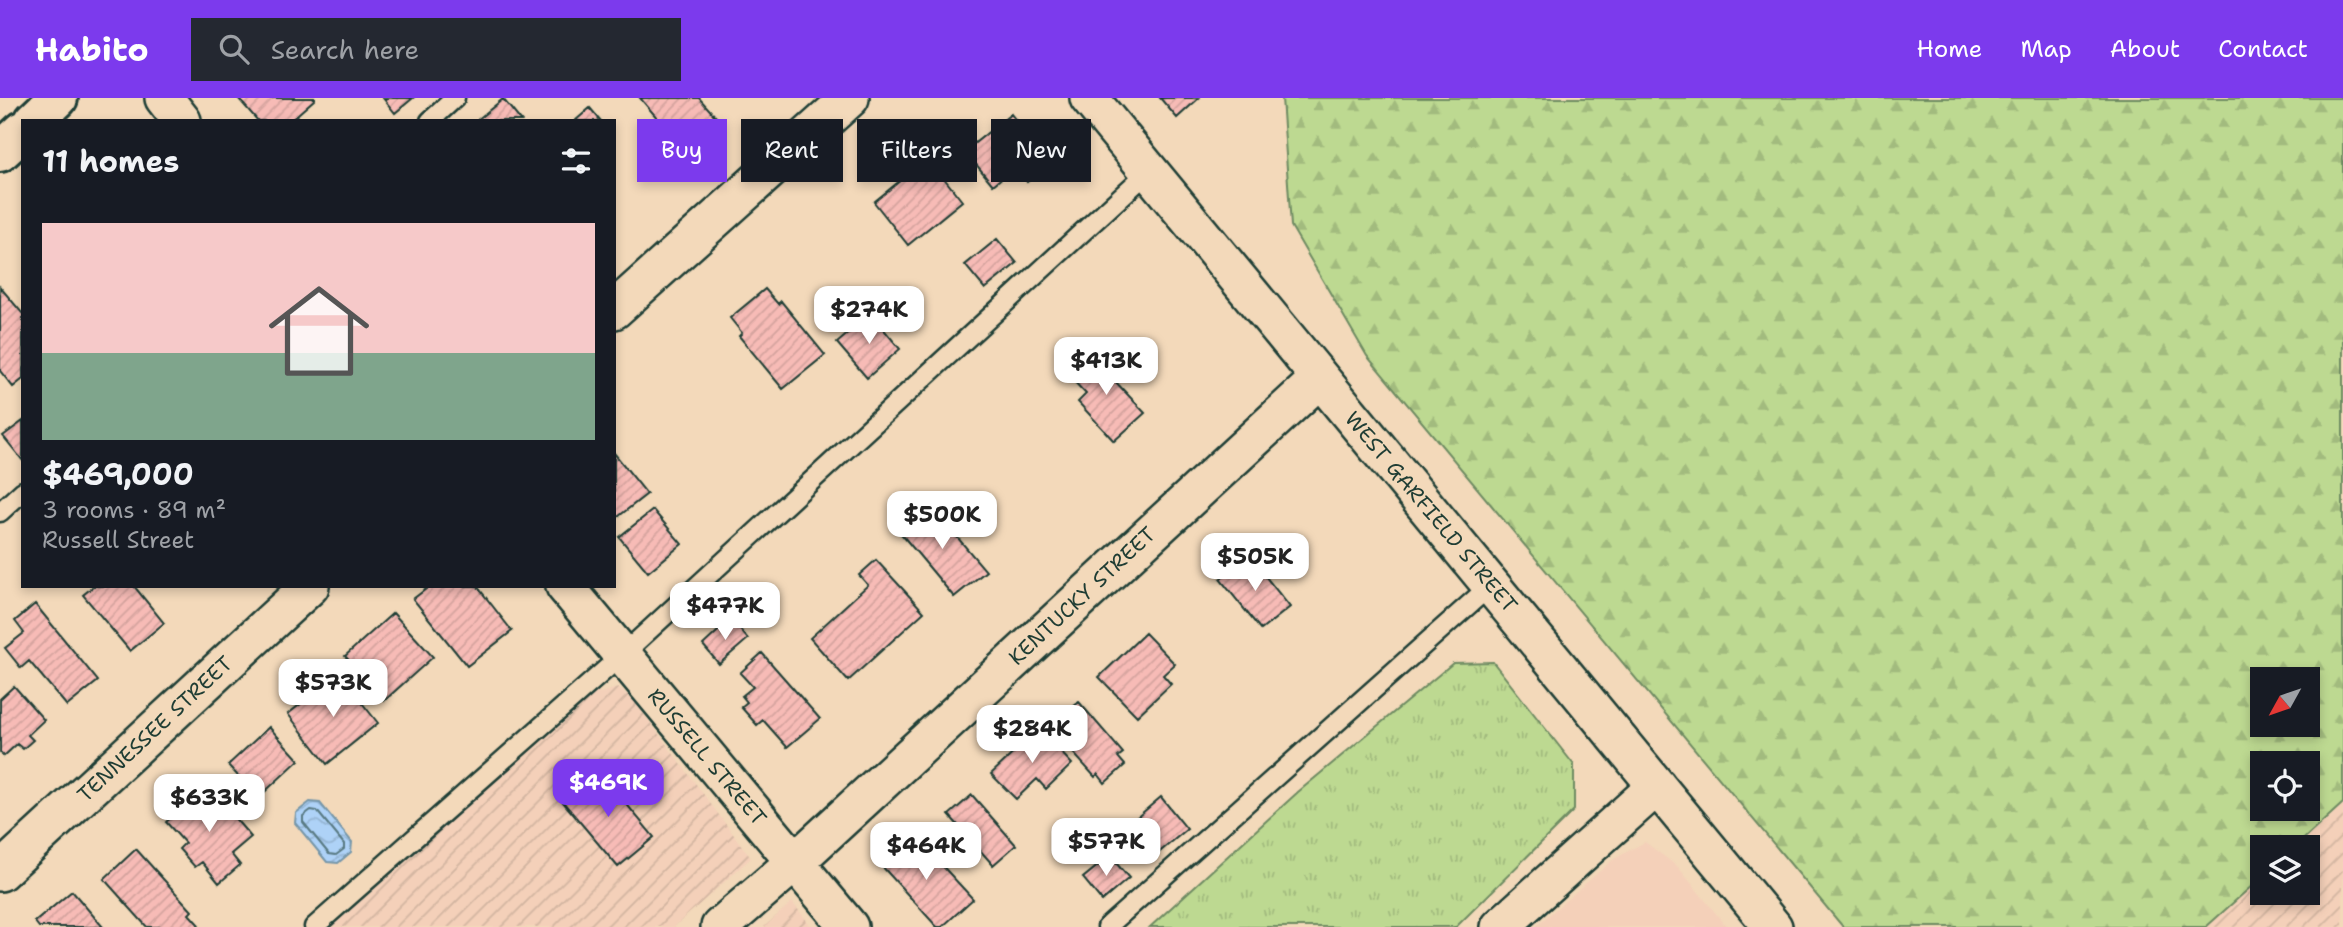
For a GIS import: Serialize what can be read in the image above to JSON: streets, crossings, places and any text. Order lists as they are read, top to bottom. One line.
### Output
{"streets":{"street":["WEST GARFIELD STREET","KENTUCKY STREET","TENNESSEE STREET","RUSSELL STREET"]},"crossings":[["WEST GARFIELD STREET","KENTUCKY STREET"],["KENTUCKY STREET","RUSSELL STREET"]],"north":"bottom left","page":{"header":"Habito","search":"Search here","nav":["Home","Map","About","Contact"],"chip":["Buy","Rent","Filters","New"],"heading":"11 homes","list":[{"name":"$469,000","note":"3 rooms · 89 m² · Russell Street"}],"price":["$274K","$413K","$500K","$505K","$477K","$573K","$284K","$469K","$633K","$577K","$464K"]}}
